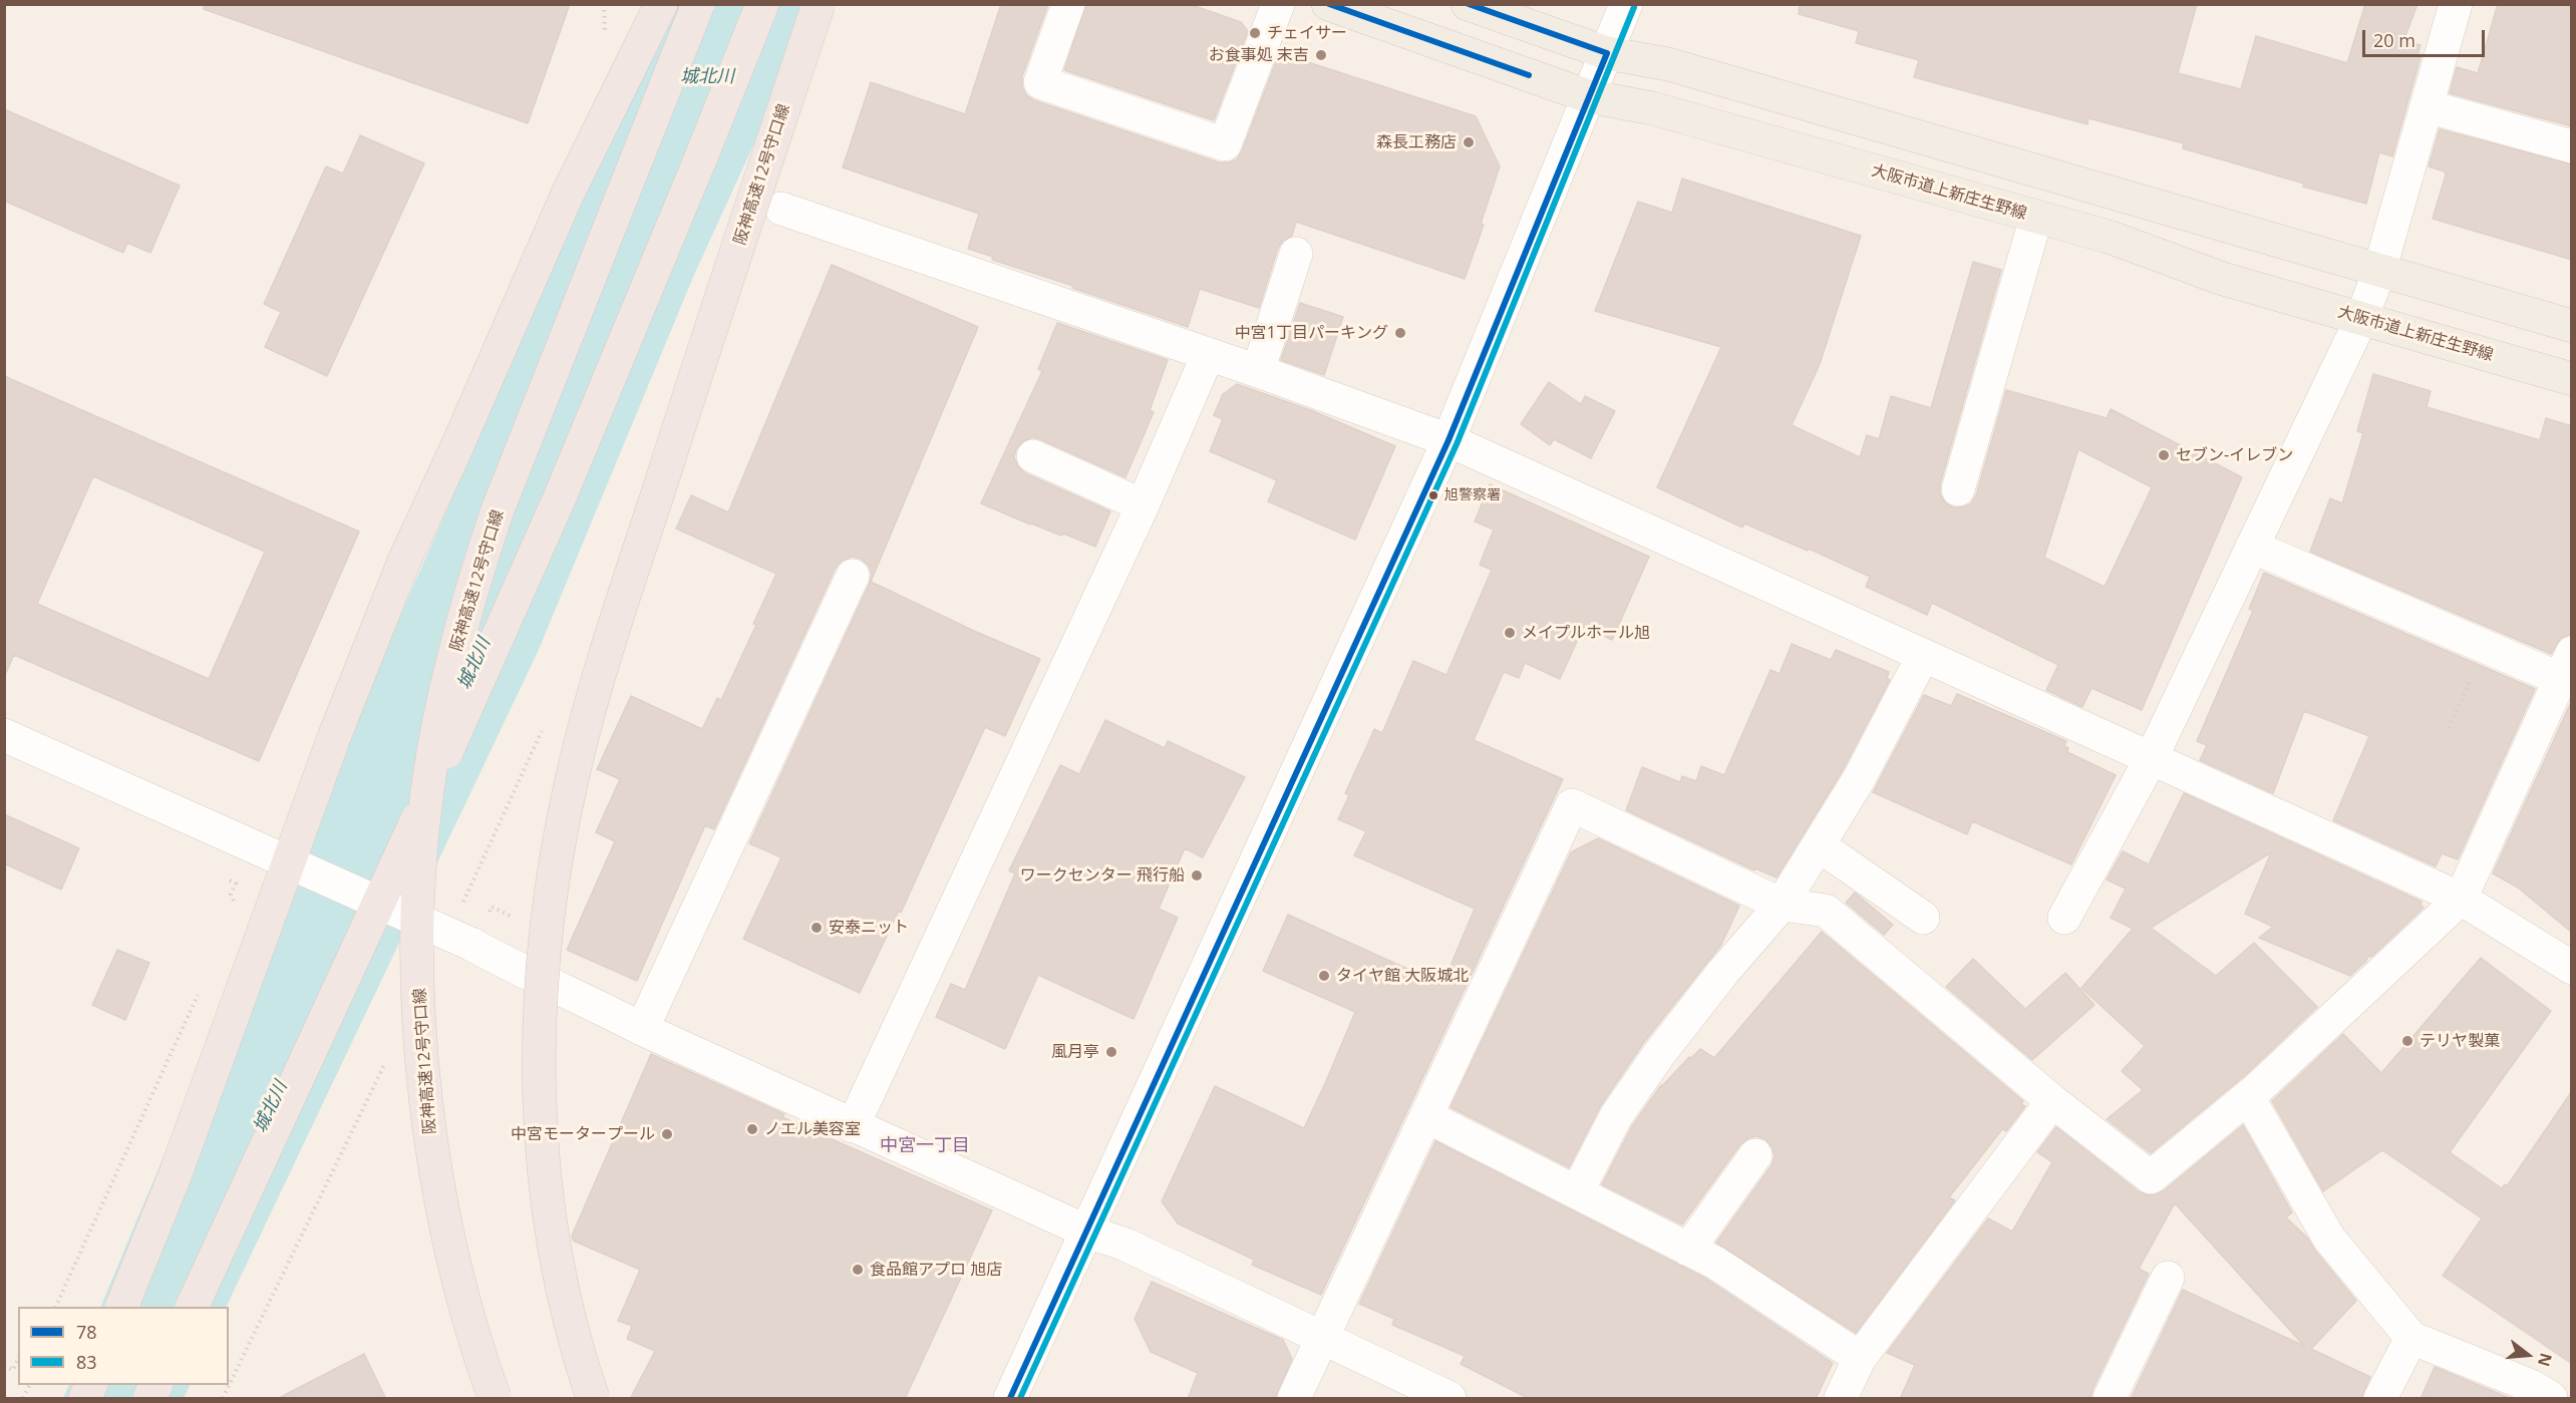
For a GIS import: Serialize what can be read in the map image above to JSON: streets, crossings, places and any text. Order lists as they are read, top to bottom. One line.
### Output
{"streets":{"highway":["阪神高速12号守口線"],"main road":["大阪市道上新庄生野線"]},"districts":["中宮一丁目"],"water":["城北川"],"places":["チェイサー","お食事処 末吉","森長工務店","中宮1丁目パーキング","セブン-イレブン","旭警察署","メイプルホール旭","ワークセンター 飛行船","安泰ニット","タイヤ館 大阪城北","テリヤ製菓","風月亭","ノエル美容室","中宮モータープール","食品館アプロ 旭店"],"lines":["transit line 78","transit line 83"],"legend":["78","83"],"scale_bar":"20 m","north":"right"}
